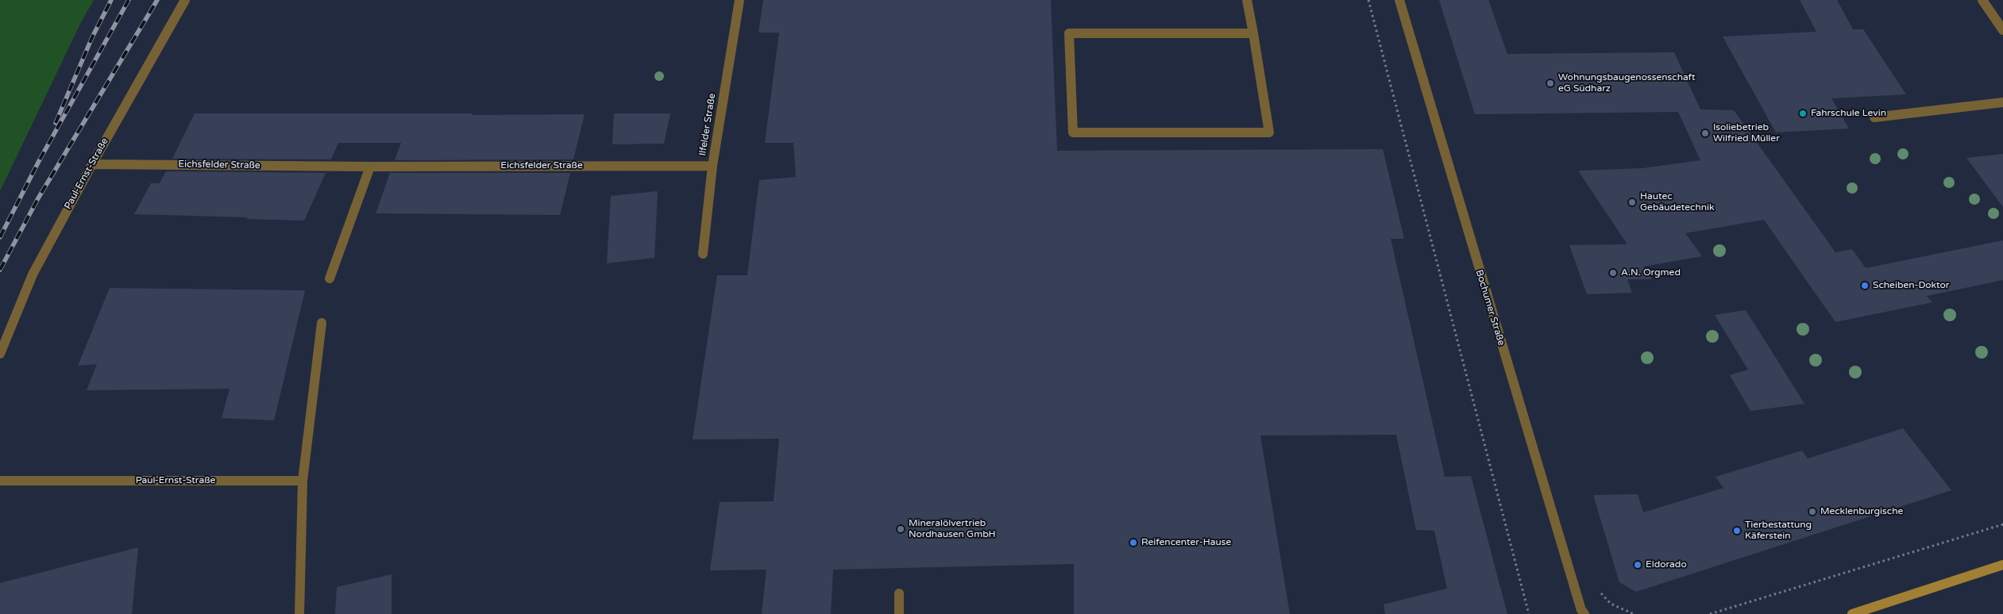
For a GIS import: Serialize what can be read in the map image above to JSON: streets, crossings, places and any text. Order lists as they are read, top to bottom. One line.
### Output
{"streets":{"street":["Ilfelder Straße","Eichsfelder Straße","Paul-Ernst-Straße","Bochumer Straße"]},"crossings":[["Ilfelder Straße","Eichsfelder Straße"],["Eichsfelder Straße","Paul-Ernst-Straße"]],"places":["Wohnungsbaugenossenschaft eG Südharz","Fahrschule Levin","Isoliebetrieb Wilfried Müller","Hautec Gebäudetechnik","A.N. Orgmed","Scheiben-Doktor","Mecklenburgische","Mineralölvertrieb Nordhausen GmbH","Tierbestattung Käferstein","Reifencenter-Hause","Eldorado"]}
